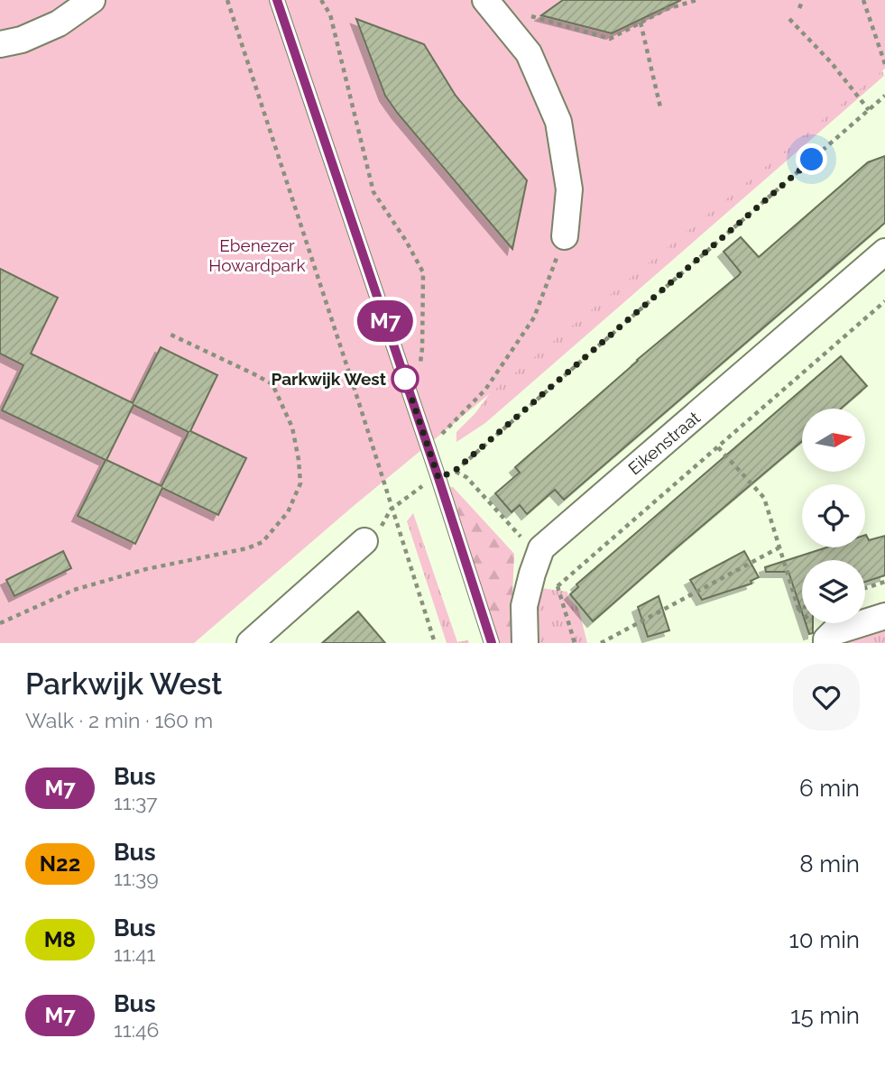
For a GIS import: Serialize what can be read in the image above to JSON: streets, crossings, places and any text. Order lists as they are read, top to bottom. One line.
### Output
{"streets":{"street":["Eikenstraat"]},"parks":["Ebenezer Howardpark"],"places":["Parkwijk West"],"lines":["bus line M7"],"north":"right","page":{"on_map":"M7","heading":["Parkwijk West","Walk · 2 min · 160 m"],"list":[{"mark":"M7","name":"Bus","note":"11:37","value":"6 min"},{"mark":"N22","name":"Bus","note":"11:39","value":"8 min"},{"mark":"M8","name":"Bus","note":"11:41","value":"10 min"},{"mark":"M7","name":"Bus","note":"11:46","value":"15 min"}]}}
